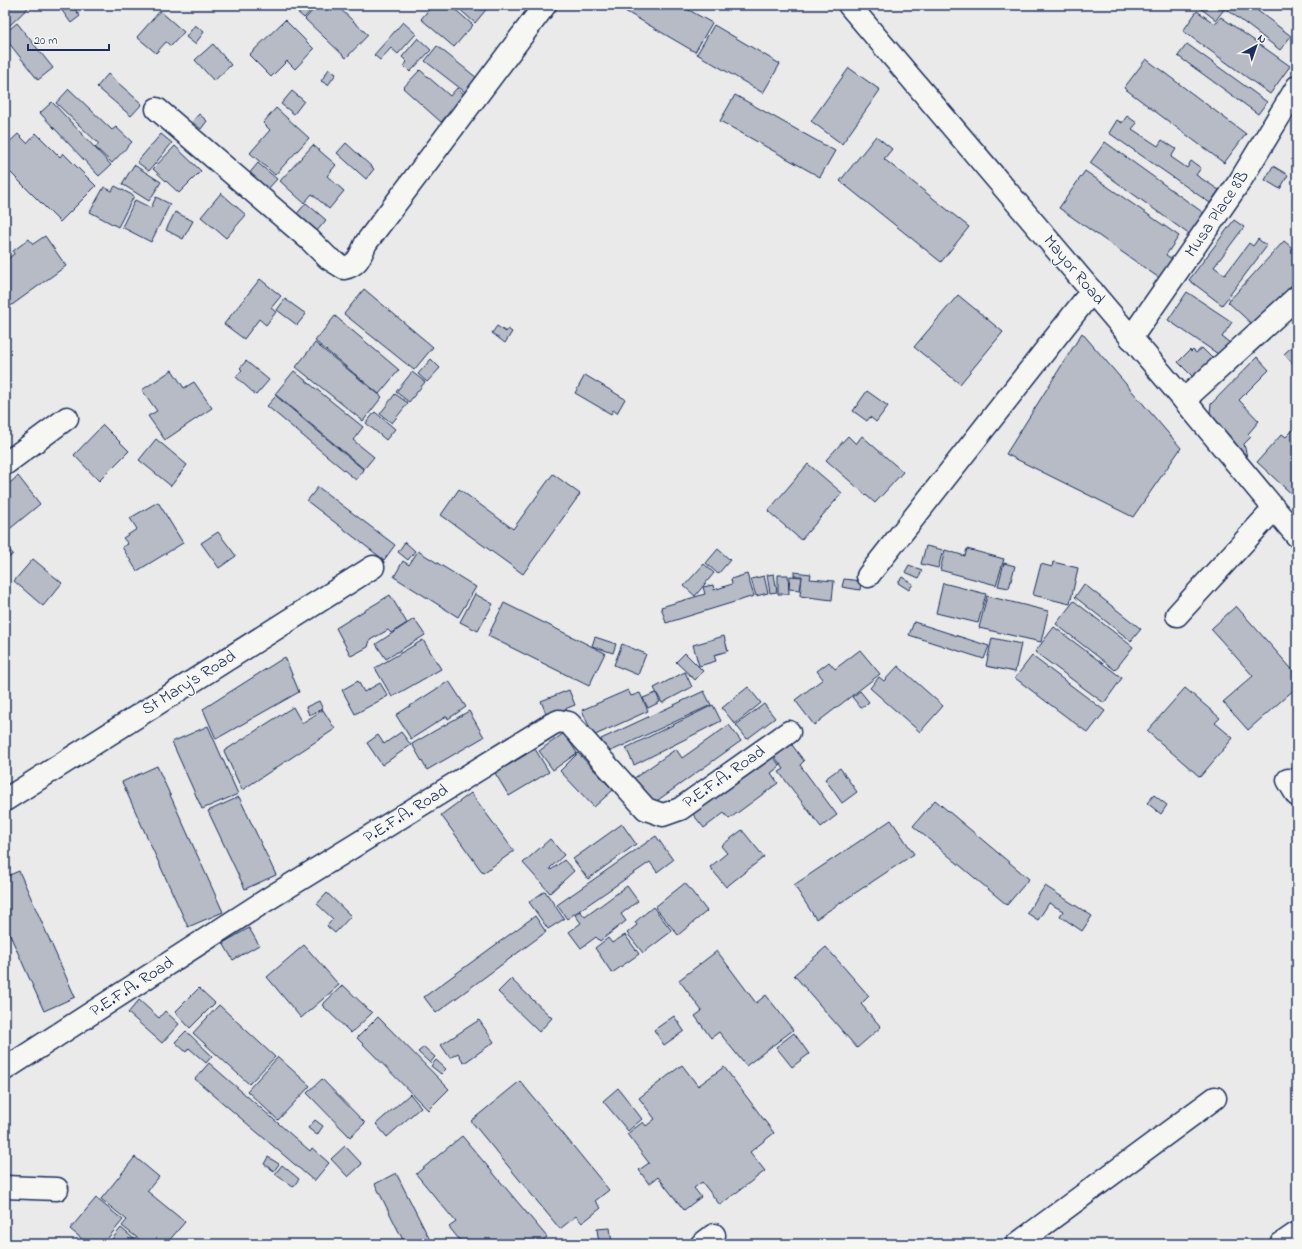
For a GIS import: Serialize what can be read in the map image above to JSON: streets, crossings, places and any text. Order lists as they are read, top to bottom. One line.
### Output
{"streets":{"street":["Musa Place 8B","Mayor Road","St Mary's Road","P.E.F.A. Road"]},"crossings":[["Musa Place 8B","Mayor Road"]],"scale_bar":"20 m","north":"top right"}
